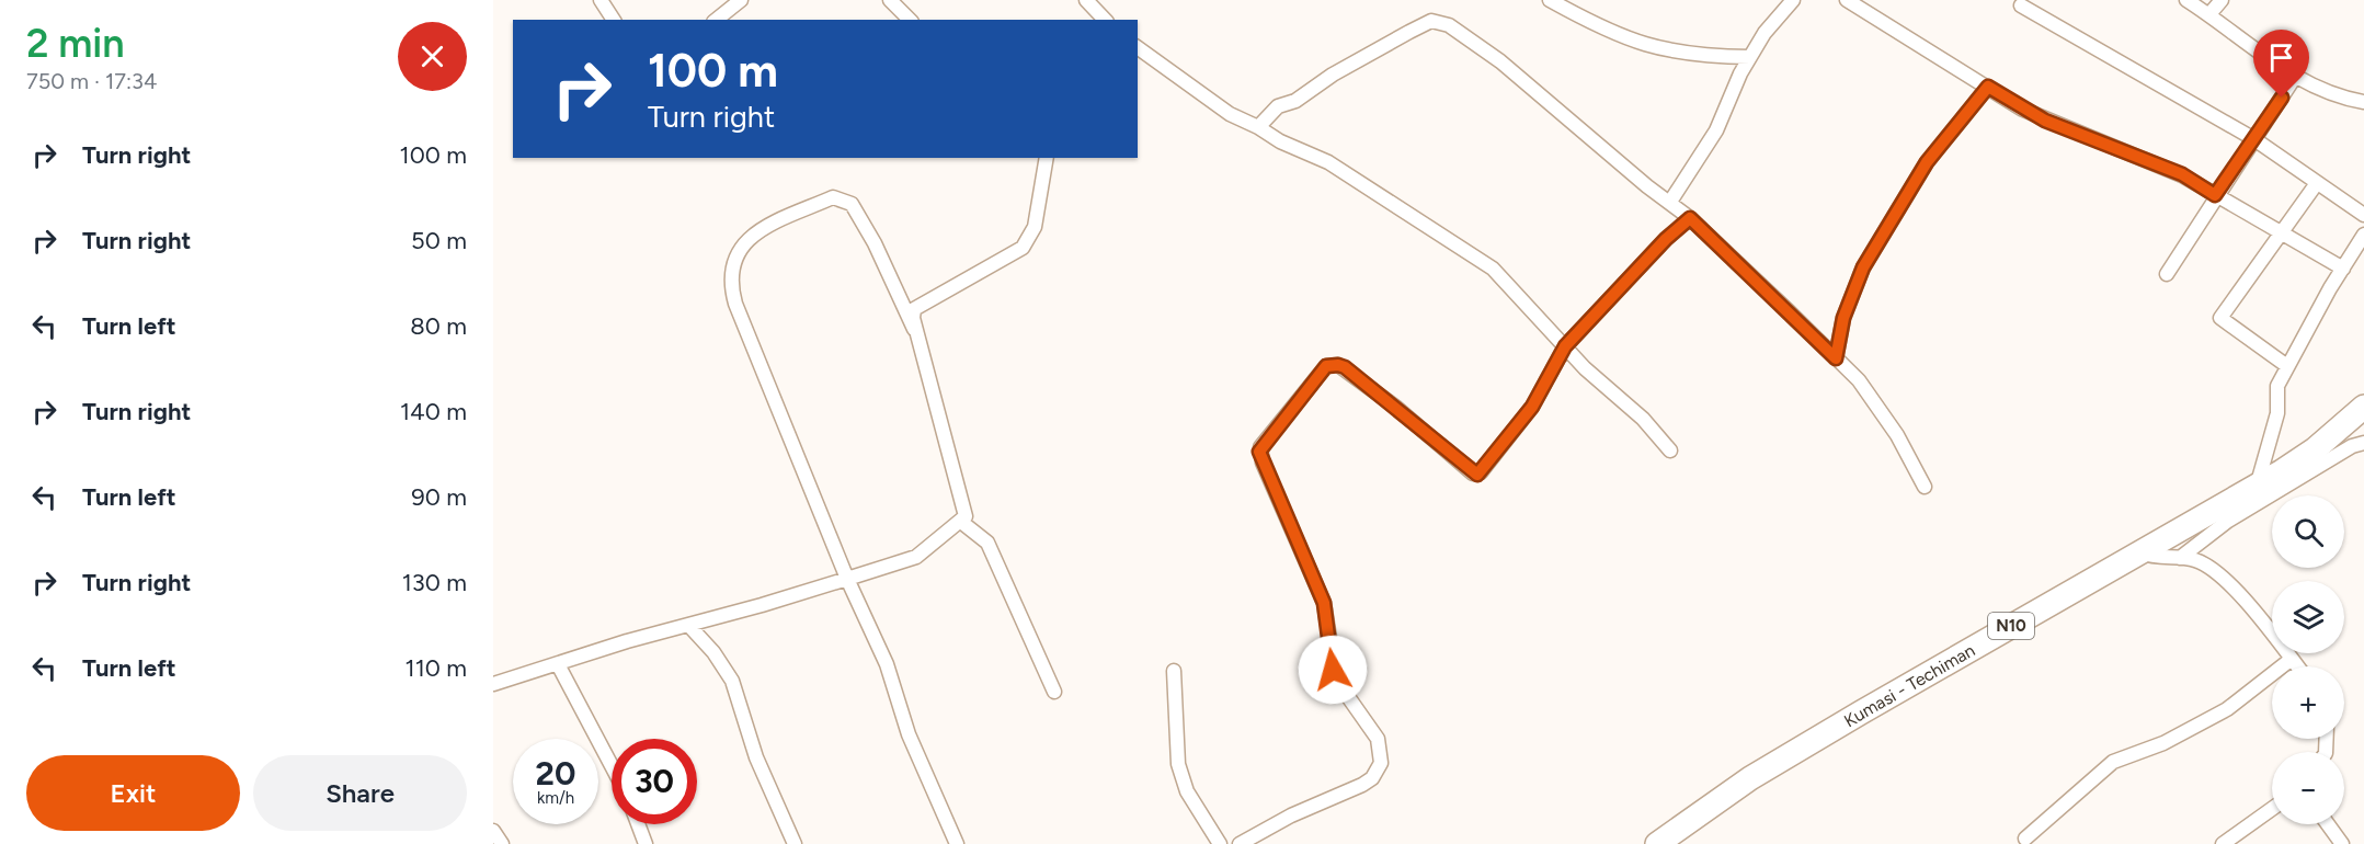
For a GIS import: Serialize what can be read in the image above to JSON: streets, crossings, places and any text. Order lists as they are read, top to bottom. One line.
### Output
{"streets":{"highway":["N10","Kumasi - Techiman"]},"page":{"heading":["2 min","750 m · 17:34"],"turn":["100 m","Turn right"],"list":[{"name":"Turn right","value":"100 m"},{"name":"Turn right","value":"50 m"},{"name":"Turn left","value":"80 m"},{"name":"Turn right","value":"140 m"},{"name":"Turn left","value":"90 m"},{"name":"Turn right","value":"130 m"},{"name":"Turn left","value":"110 m"}],"map_buttons":["+","−"],"speed":"20 km/h","limit":"30","buttons":["Exit","Share"]}}
